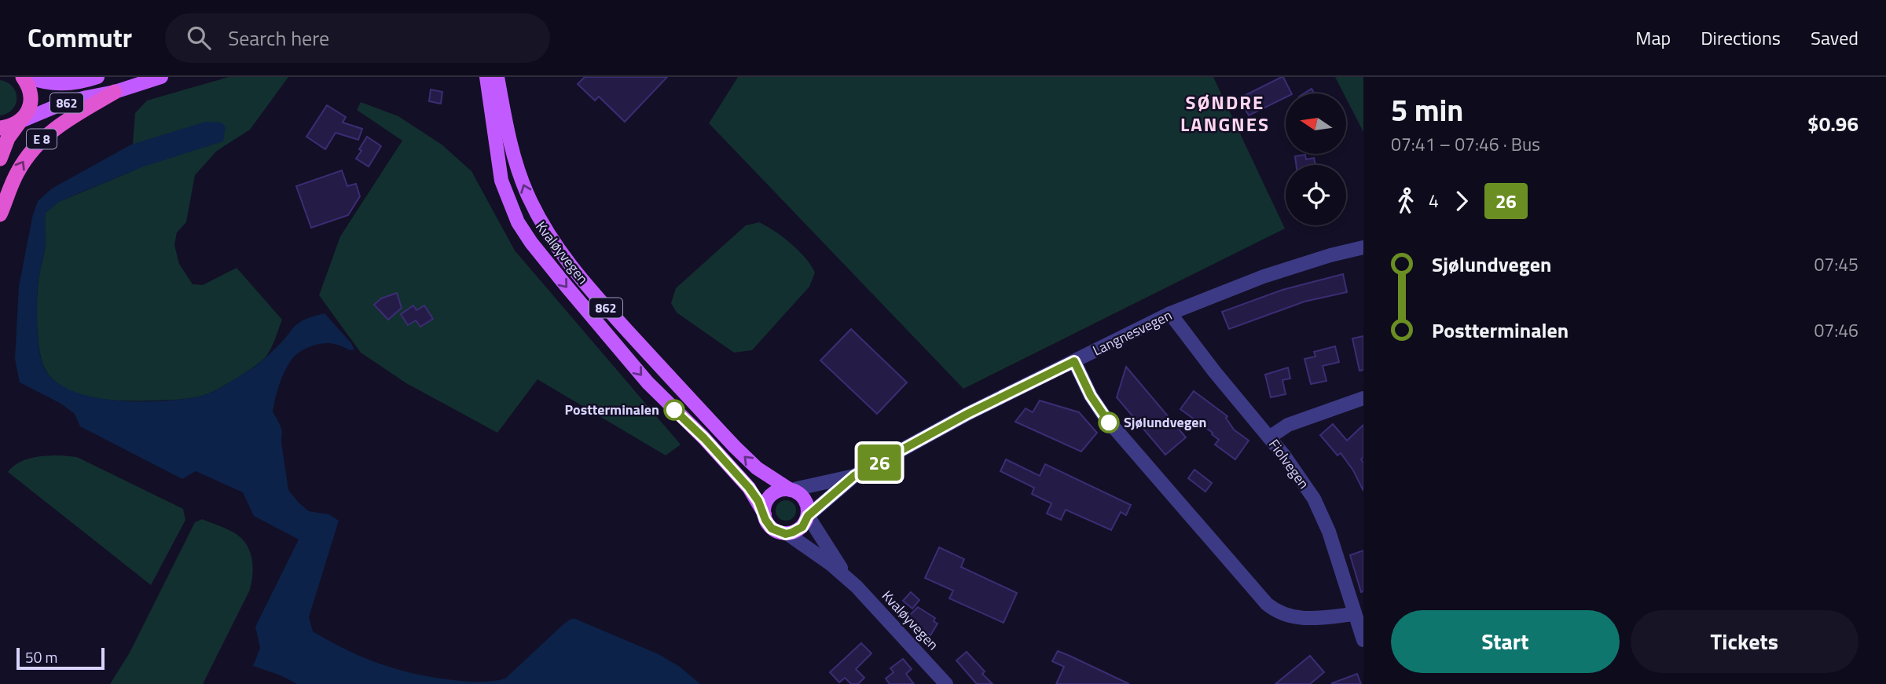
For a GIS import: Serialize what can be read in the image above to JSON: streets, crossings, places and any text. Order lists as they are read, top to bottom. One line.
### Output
{"streets":{"highway":["E 8"],"main road":["862","Kvaløyvegen"],"street":["Langnesvegen","Fiolvegen"]},"crossings":[["862","E 8"],["862","Kvaløyvegen"],["862","Langnesvegen"],["Kvaløyvegen","Langnesvegen"],["Langnesvegen","Fiolvegen"]],"districts":["SØNDRE LANGNES"],"places":["Postterminalen","Sjølundvegen"],"lines":["bus line 26"],"scale_bar":"50 m","north":"left","page":{"header":"Commutr","search":"Search here","nav":["Map","Directions","Saved"],"on_map":"26","heading":["5 min","07:41 – 07:46 · Bus","$0.96"],"legs":["4","26"],"list":[{"name":"Sjølundvegen","value":"07:45"},{"name":"Postterminalen","value":"07:46"}],"buttons":["Start","Tickets"],"scale":"50 m"}}
